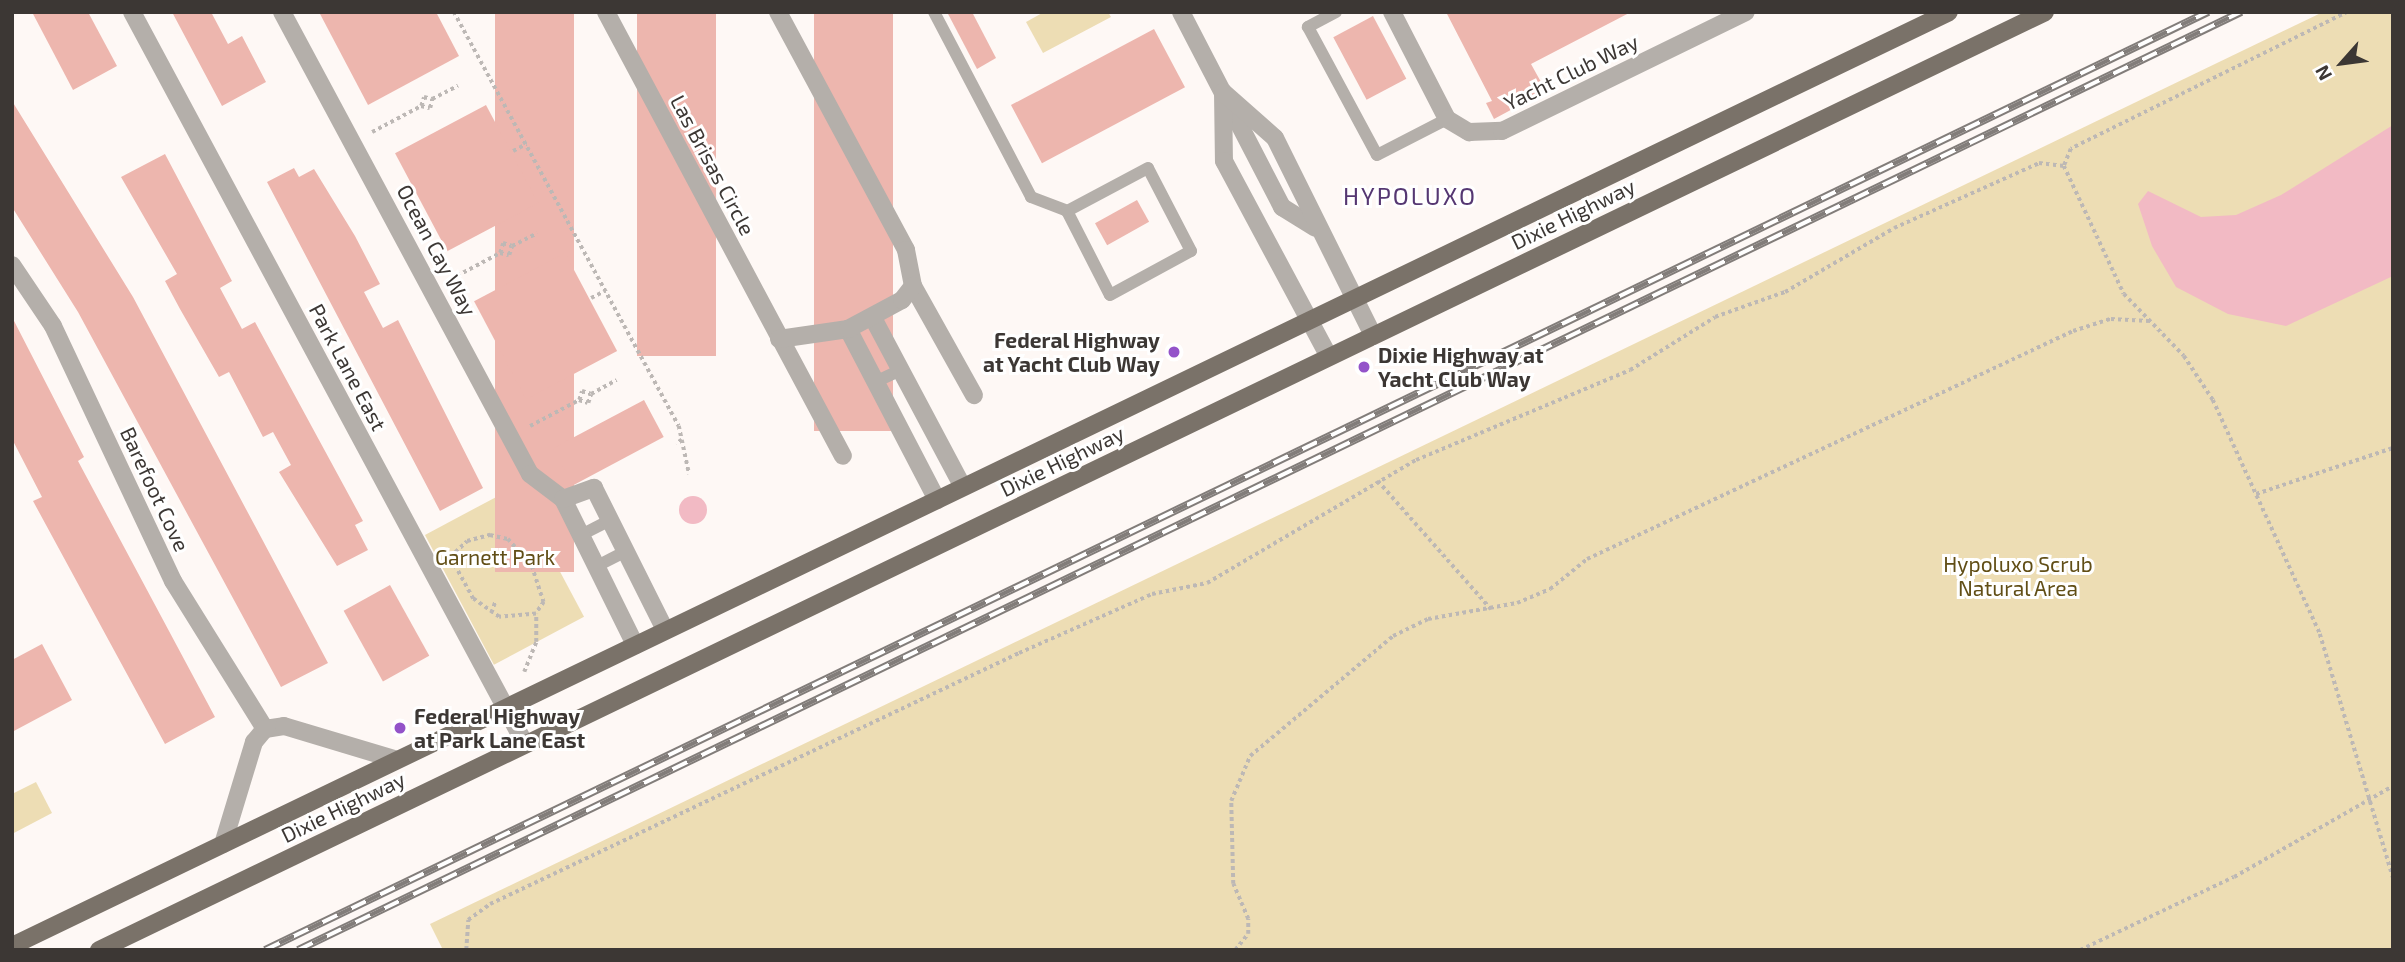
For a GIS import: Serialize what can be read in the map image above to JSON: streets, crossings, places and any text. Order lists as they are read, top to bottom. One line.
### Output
{"streets":{"main road":["Dixie Highway"],"street":["Yacht Club Way","Las Brisas Circle","Ocean Cay Way","Park Lane East","Barefoot Cove"]},"crossings":[["Dixie Highway","Ocean Cay Way"],["Dixie Highway","Park Lane East"]],"districts":["HYPOLUXO"],"parks":["Garnett Park","Hypoluxo Scrub Natural Area"],"places":["Federal Highway at Yacht Club Way","Dixie Highway at Yacht Club Way","Federal Highway at Park Lane East"],"north":"bottom left"}
